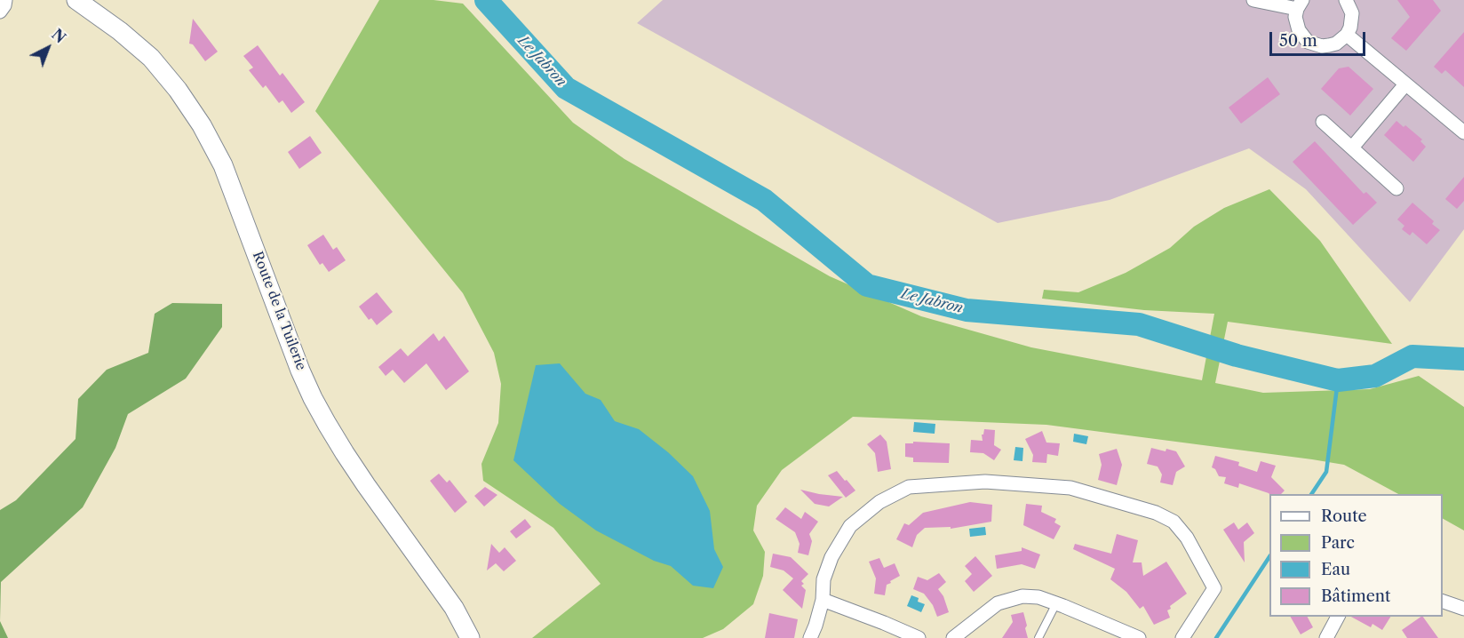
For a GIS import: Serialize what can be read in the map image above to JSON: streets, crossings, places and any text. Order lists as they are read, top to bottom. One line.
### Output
{"streets":{"main road":["Route de la Tuilerie"]},"water":["Le Jabron"],"legend":["Route","Parc","Eau","Bâtiment"],"scale_bar":"50 m","north":"top right"}
